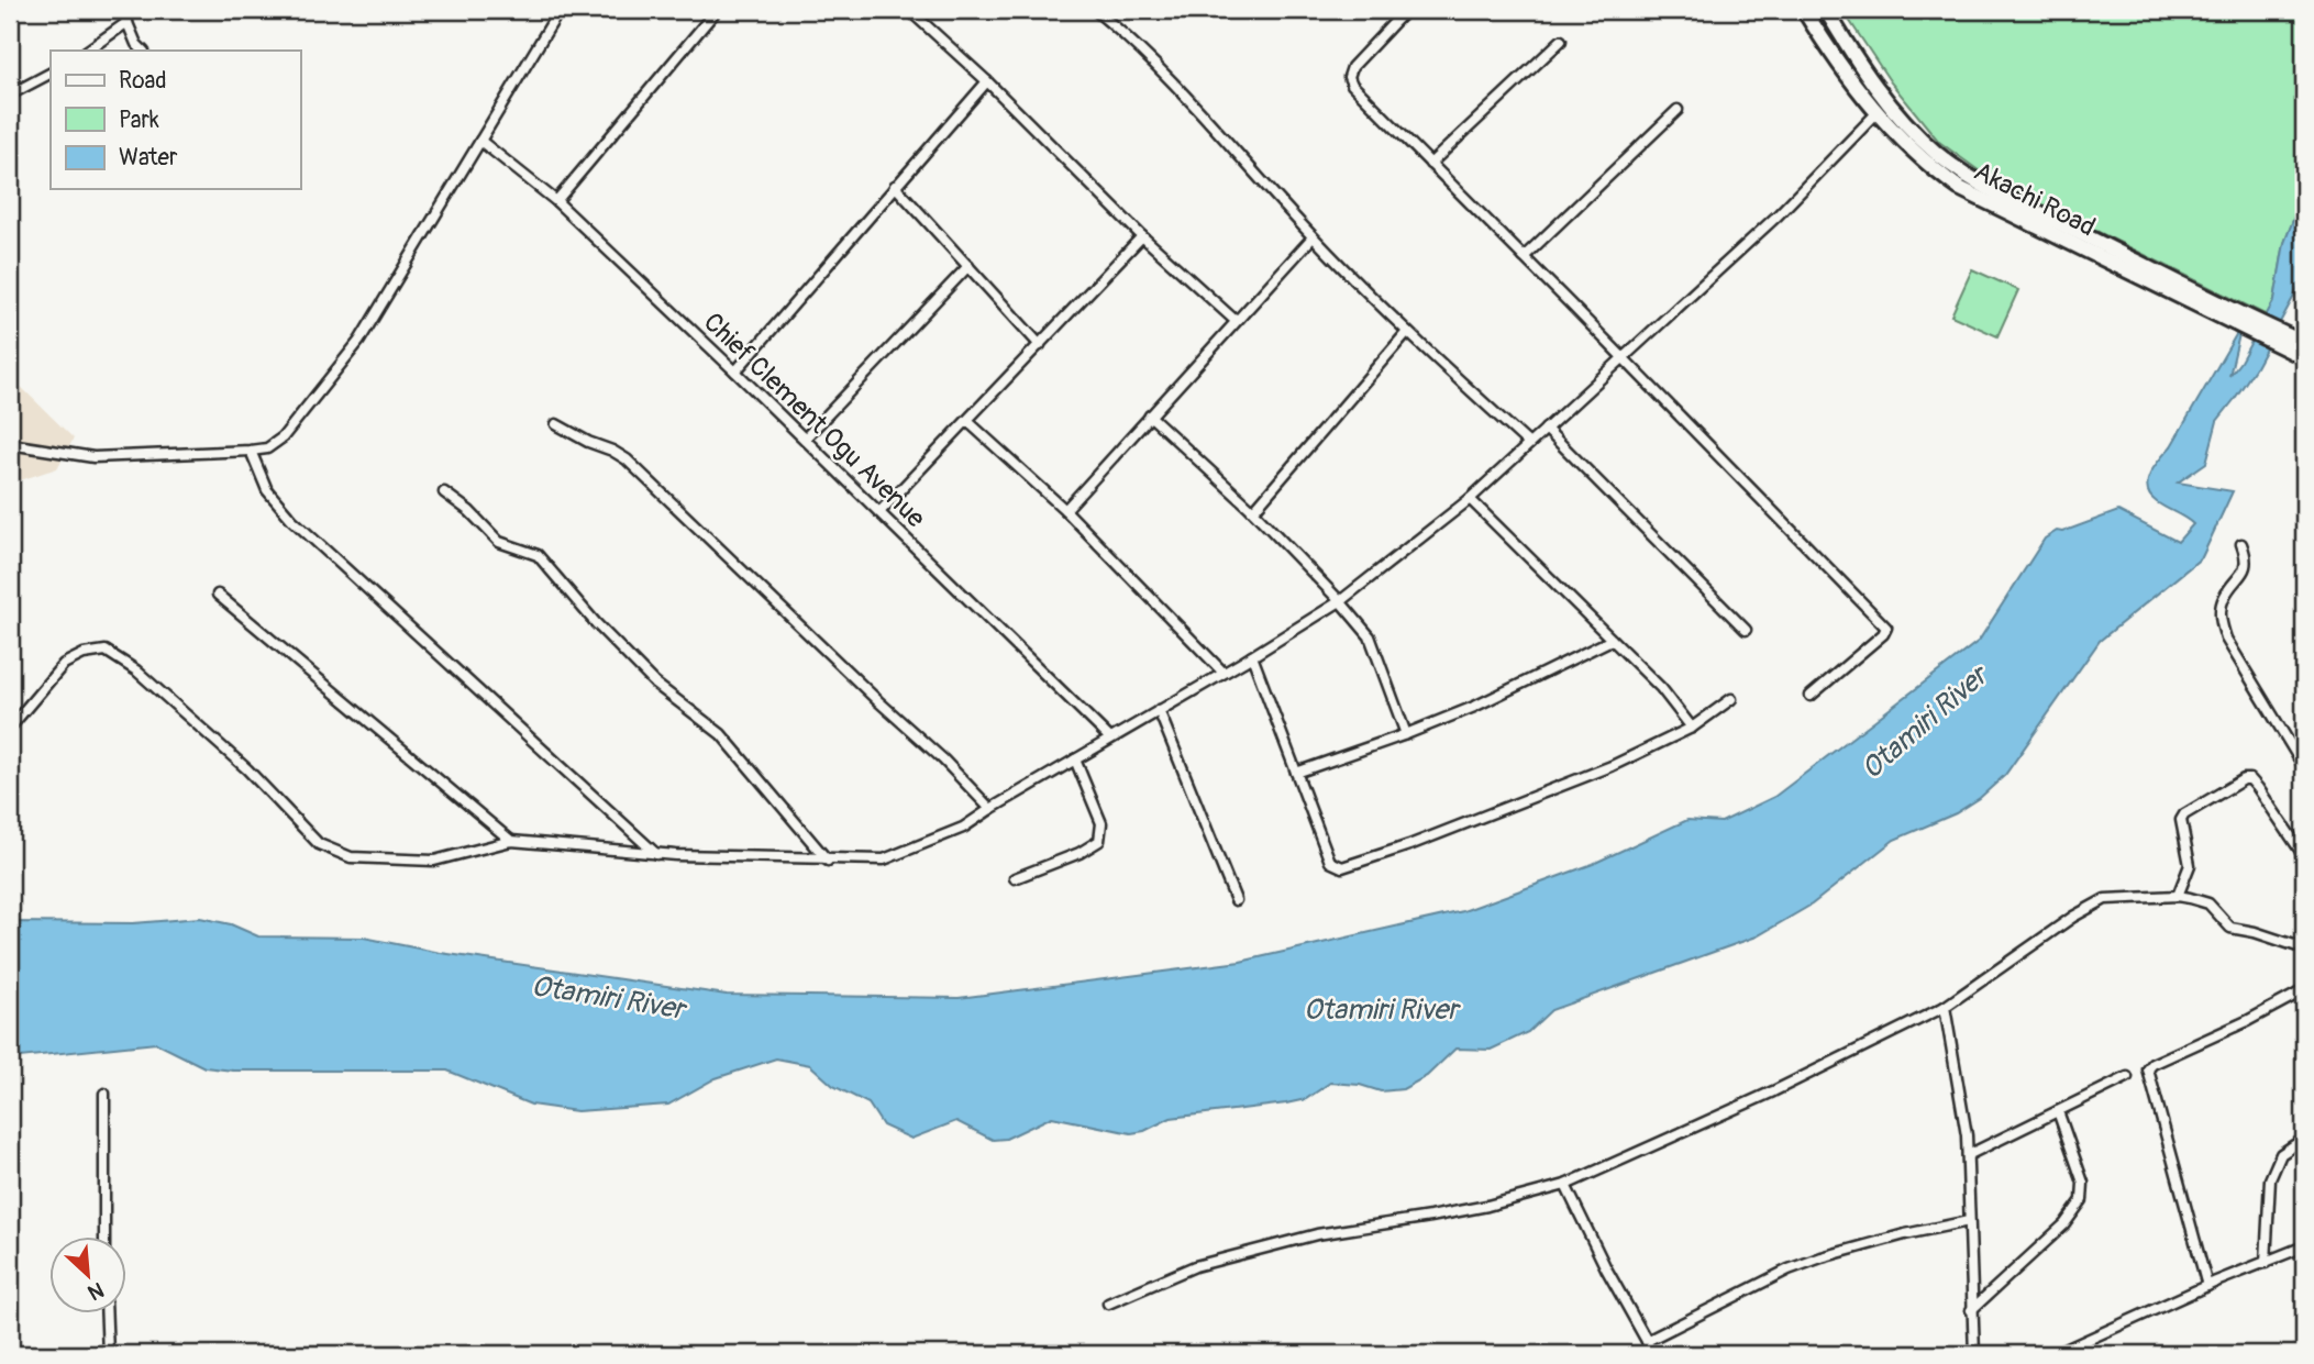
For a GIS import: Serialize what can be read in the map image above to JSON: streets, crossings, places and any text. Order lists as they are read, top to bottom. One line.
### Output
{"streets":{"main road":["Akachi Road"],"street":["Chief Clement Ogu Avenue"]},"water":["Otamiri River"],"legend":["Road","Park","Water"],"north":"bottom right"}
